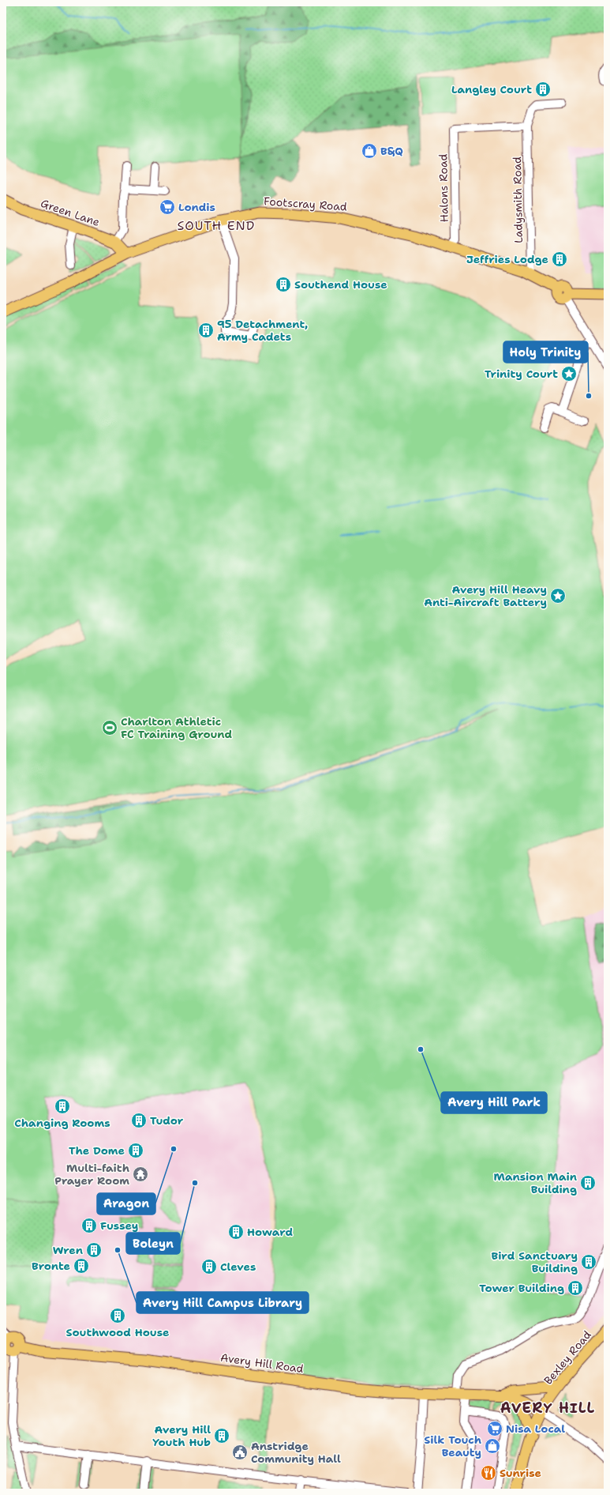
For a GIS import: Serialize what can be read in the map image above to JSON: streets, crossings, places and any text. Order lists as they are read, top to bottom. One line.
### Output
{"streets":{"main road":["Footscray Road","Green Lane","Bexley Road","Avery Hill Road"],"street":["Halons Road","Ladysmith Road"]},"crossings":[["Halons Road","Ladysmith Road"],["Halons Road","Footscray Road"],["Ladysmith Road","Footscray Road"],["Footscray Road","Green Lane"],["Bexley Road","Avery Hill Road"]],"districts":["SOUTH END","AVERY HILL"],"places":{"building":["Langley Court","Jeffries Lodge","Southend House","95 Detachment, Army Cadets","Changing Rooms","Tudor","The Dome","Mansion Main Building","Fussey","Howard","Wren","Bird Sanctuary Building","Bronte","Cleves","Tower Building","Southwood House","Avery Hill Youth Hub"],"shop":["B&Q","Silk Touch Beauty"],"supermarket":["Londis","Nisa Local"],"place":["Trinity Court","Avery Hill Heavy Anti-Aircraft Battery"],"other":["Holy Trinity","Avery Hill Park","Aragon","Boleyn","Avery Hill Campus Library"],"sports":["Charlton Athletic FC Training Ground"],"temple":["Multi-faith Prayer Room"],"public building":["Anstridge Community Hall"],"restaurant":["Sunrise"]}}
